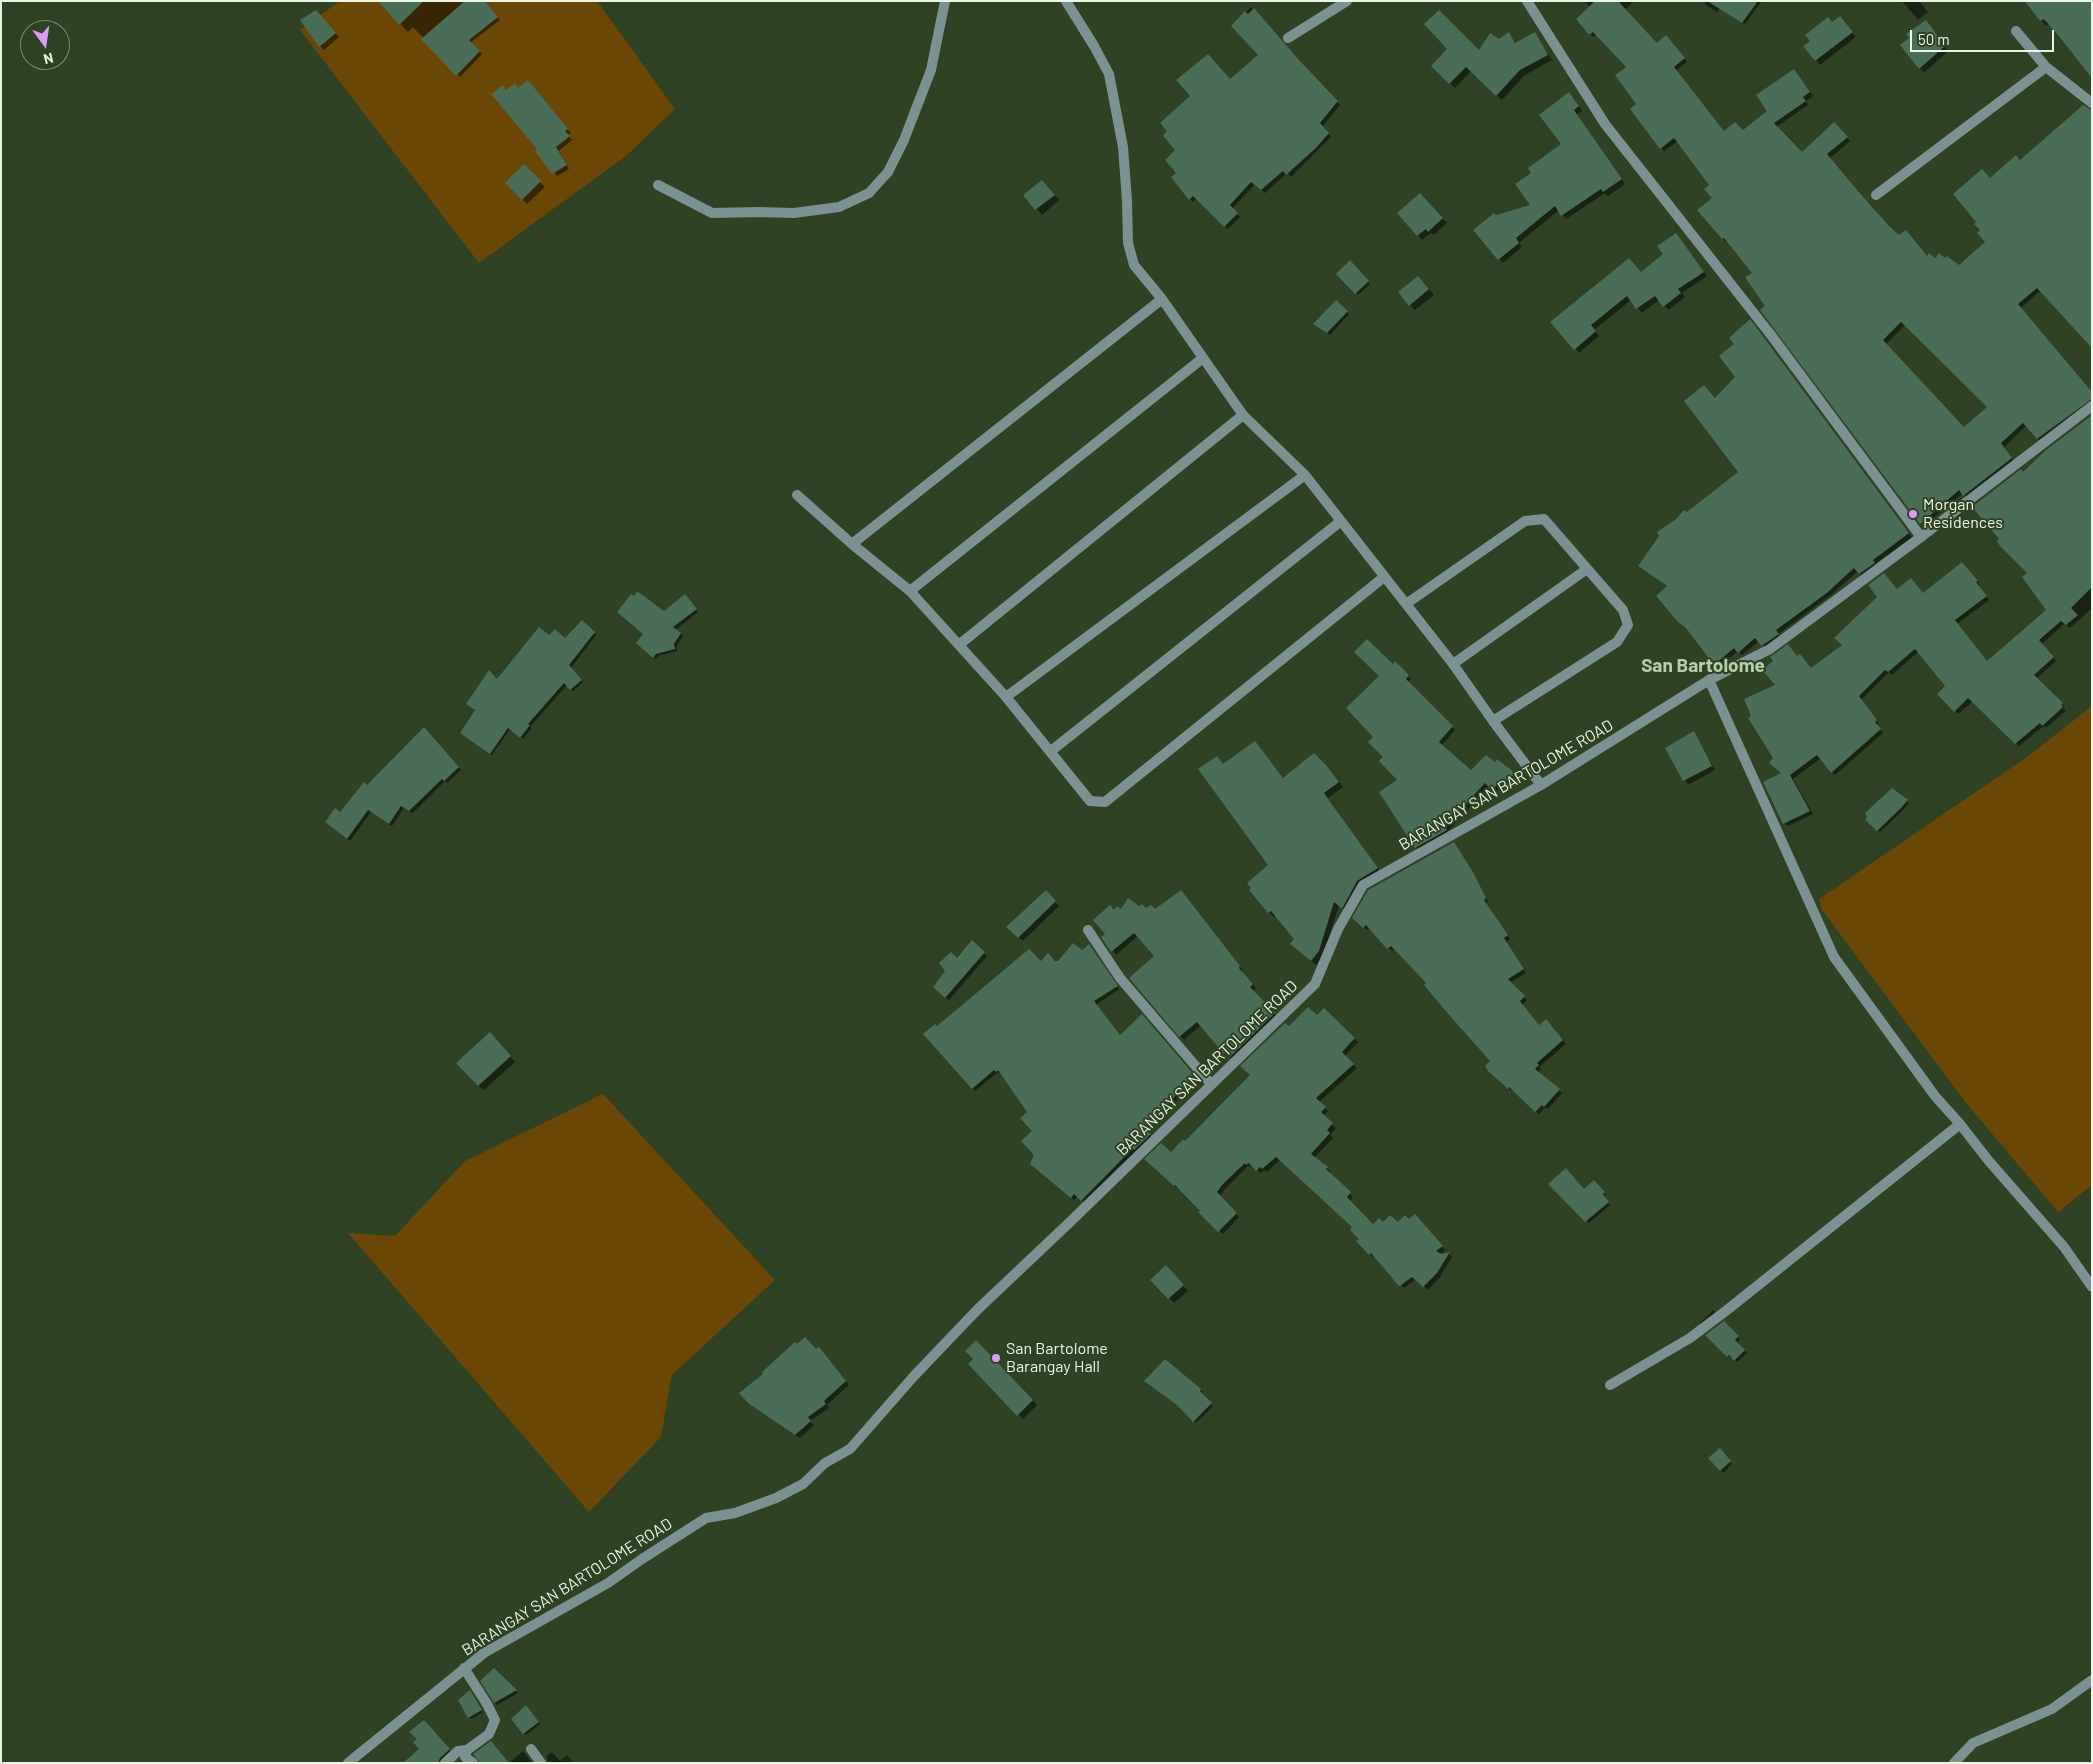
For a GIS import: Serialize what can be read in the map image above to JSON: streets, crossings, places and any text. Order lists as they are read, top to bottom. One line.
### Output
{"streets":{"street":["BARANGAY SAN BARTOLOME ROAD"]},"districts":["San Bartolome"],"places":["Morgan Residences","San Bartolome Barangay Hall"],"scale_bar":"50 m","north":"bottom"}
